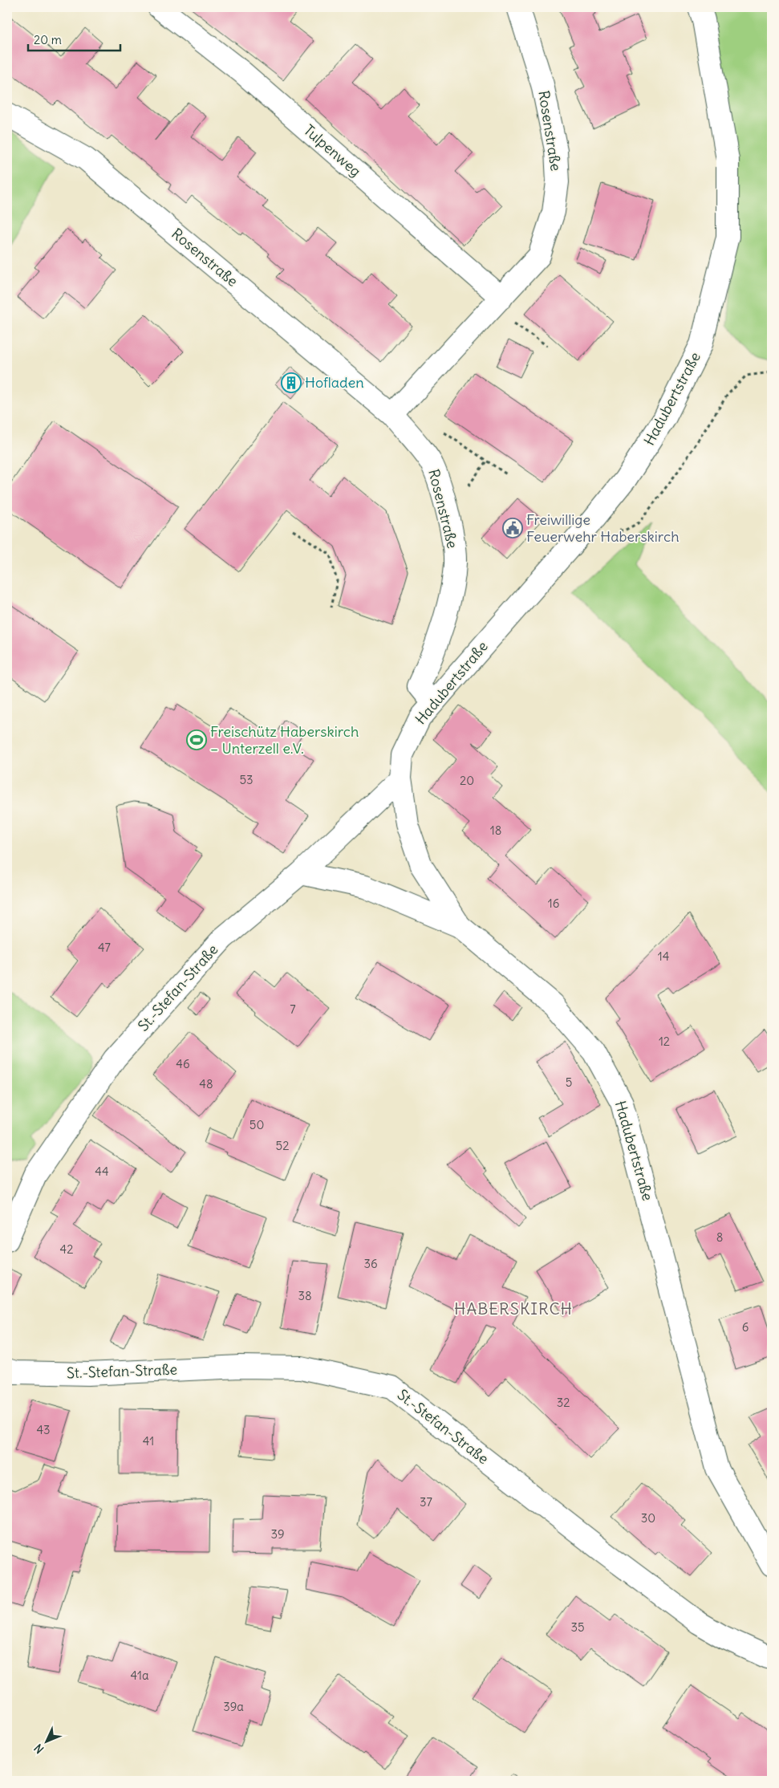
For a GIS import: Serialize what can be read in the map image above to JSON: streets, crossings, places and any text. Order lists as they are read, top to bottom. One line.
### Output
{"streets":{"street":["Rosenstraße","Tulpenweg","Hadubertstraße","St.-Stefan-Straße"]},"crossings":[["Rosenstraße","Tulpenweg"],["Rosenstraße","Hadubertstraße"],["Hadubertstraße","St.-Stefan-Straße"]],"districts":["HABERSKIRCH"],"places":{"building":["Hofladen"],"public building":["Freiwillige Feuerwehr Haberskirch"],"sports":["Freischütz Haberskirch – Unterzell e.V."]},"house_numbers":["53","20","18","16","47","14","7","12","46","5","48","50","52","44","8","42","36","38","6","32","43","41","37","30","39","35","41a","39a"],"scale_bar":"20 m","north":"bottom left"}
